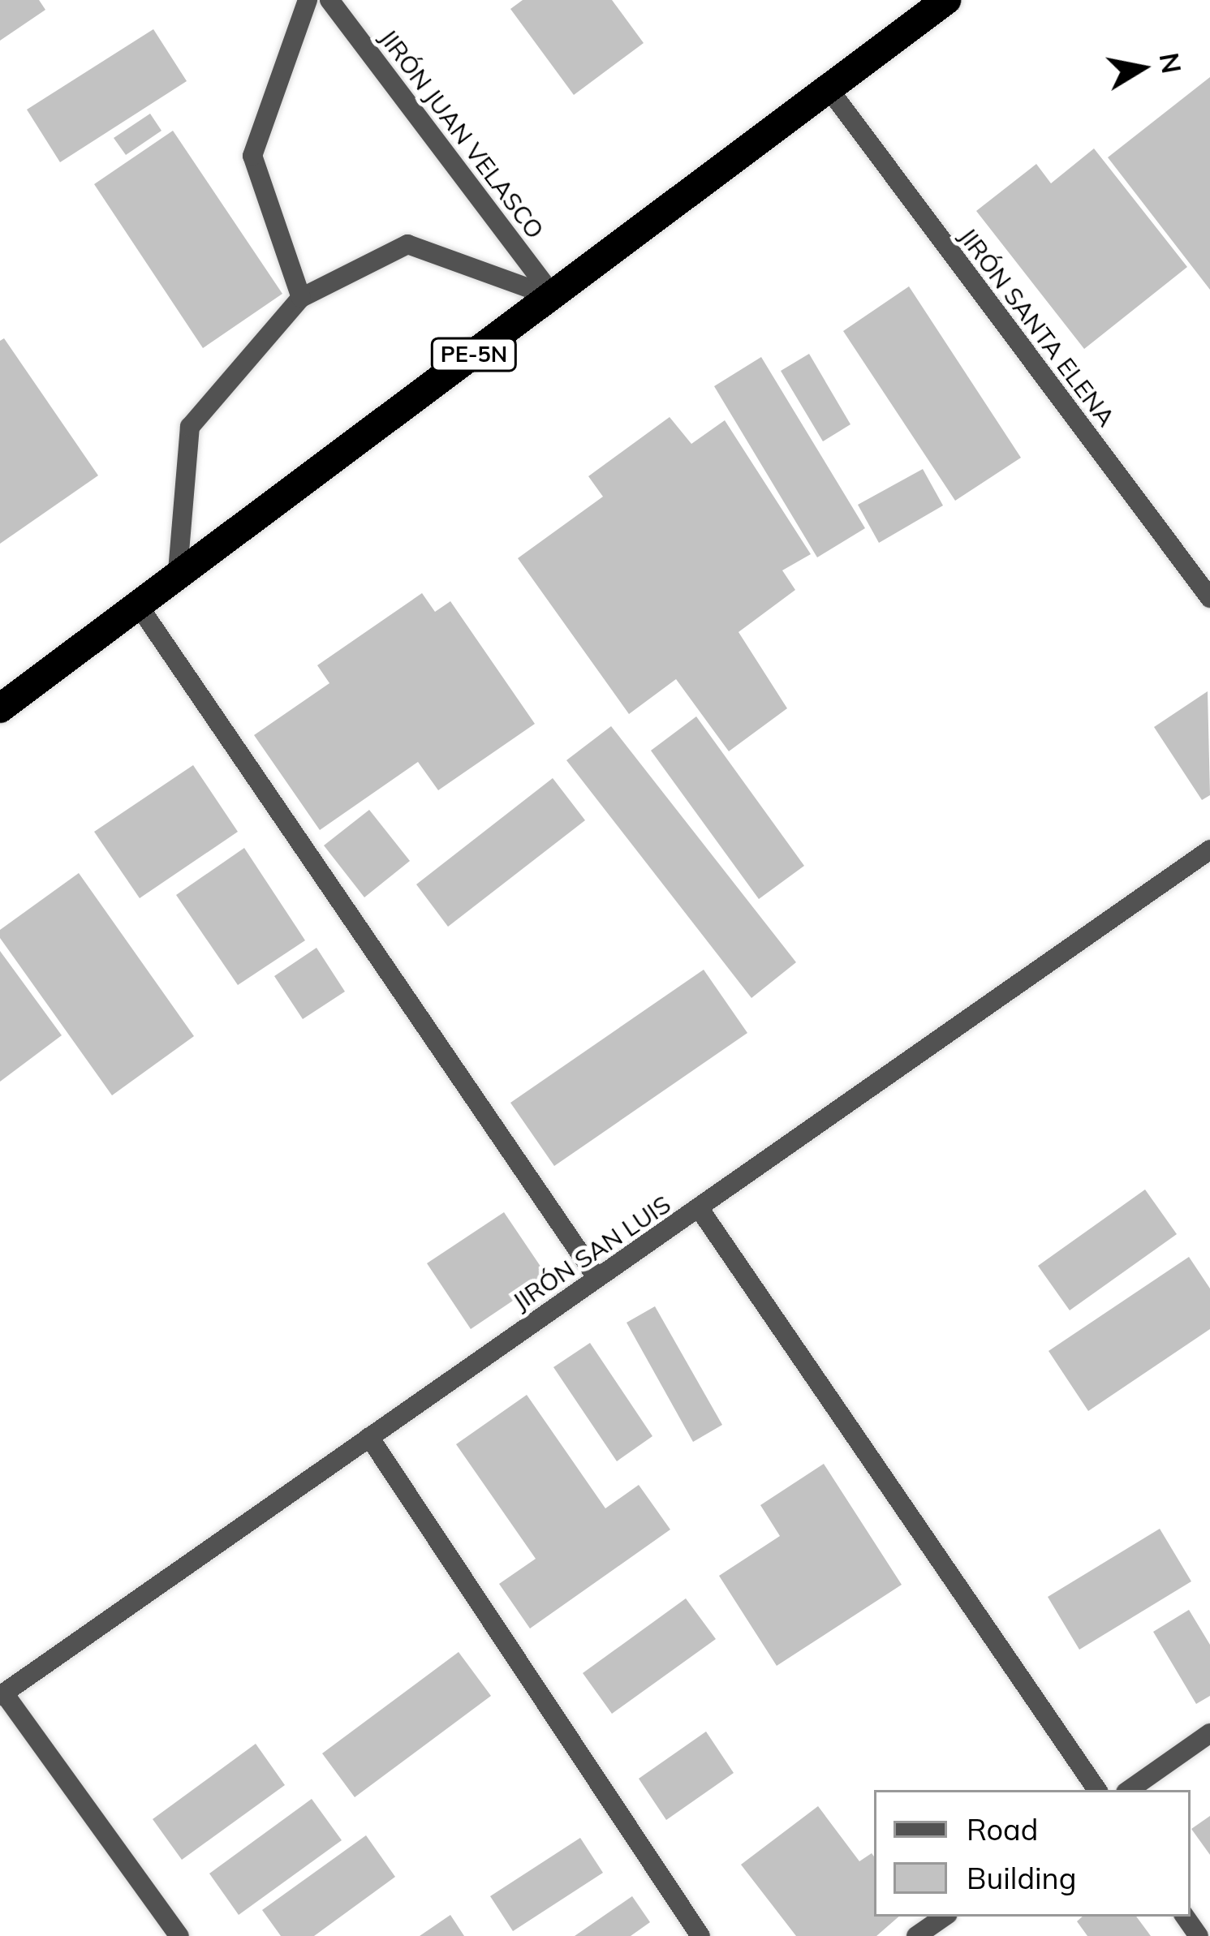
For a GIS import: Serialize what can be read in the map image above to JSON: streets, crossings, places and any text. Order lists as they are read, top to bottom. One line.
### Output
{"streets":{"highway":["PE-5N"],"street":["JIRÓN JUAN VELASCO","JIRÓN SANTA ELENA","JIRÓN SAN LUIS"]},"crossings":[["JIRÓN JUAN VELASCO","PE-5N"],["JIRÓN SANTA ELENA","PE-5N"]],"legend":["Road","Building"],"north":"right"}
